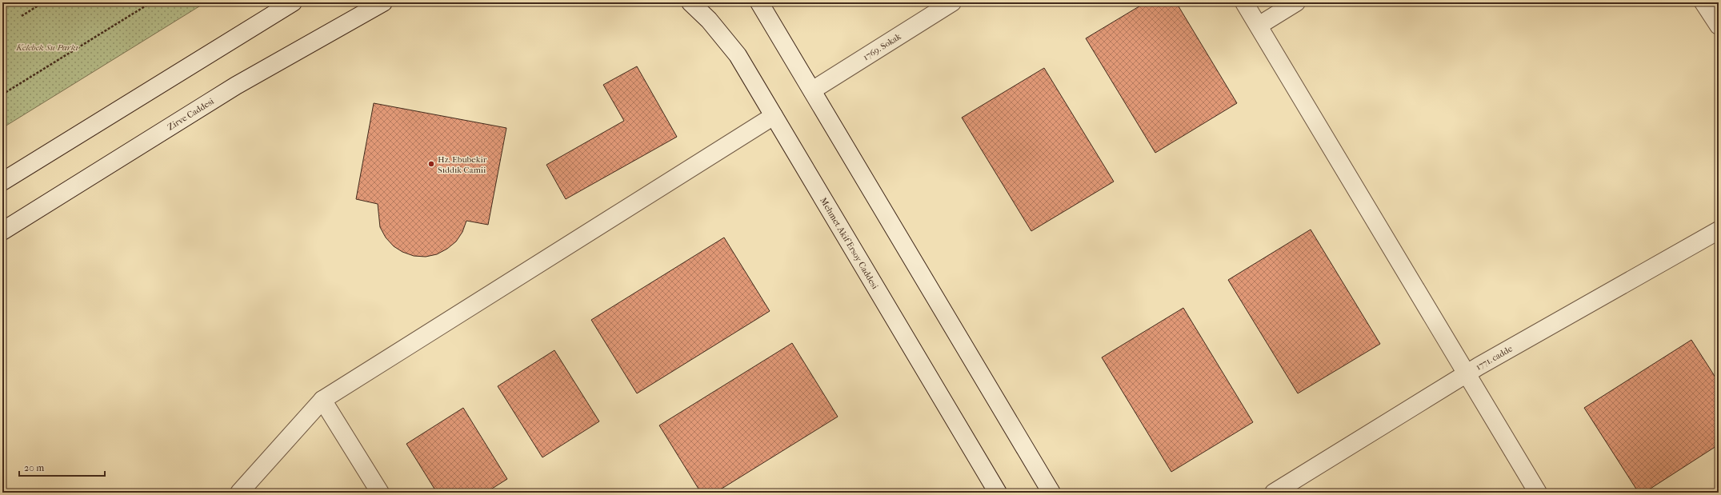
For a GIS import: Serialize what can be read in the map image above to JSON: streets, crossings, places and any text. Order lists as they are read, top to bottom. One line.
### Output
{"streets":{"street":["1769. Sokak","Zirve Caddesi","Mehmet Akif Ersoy Caddesi","1771. cadde"]},"parks":["Kelebek Su Parkı"],"places":["Hz. Ebubekir Sıddık Camii"],"scale_bar":"20 m"}
